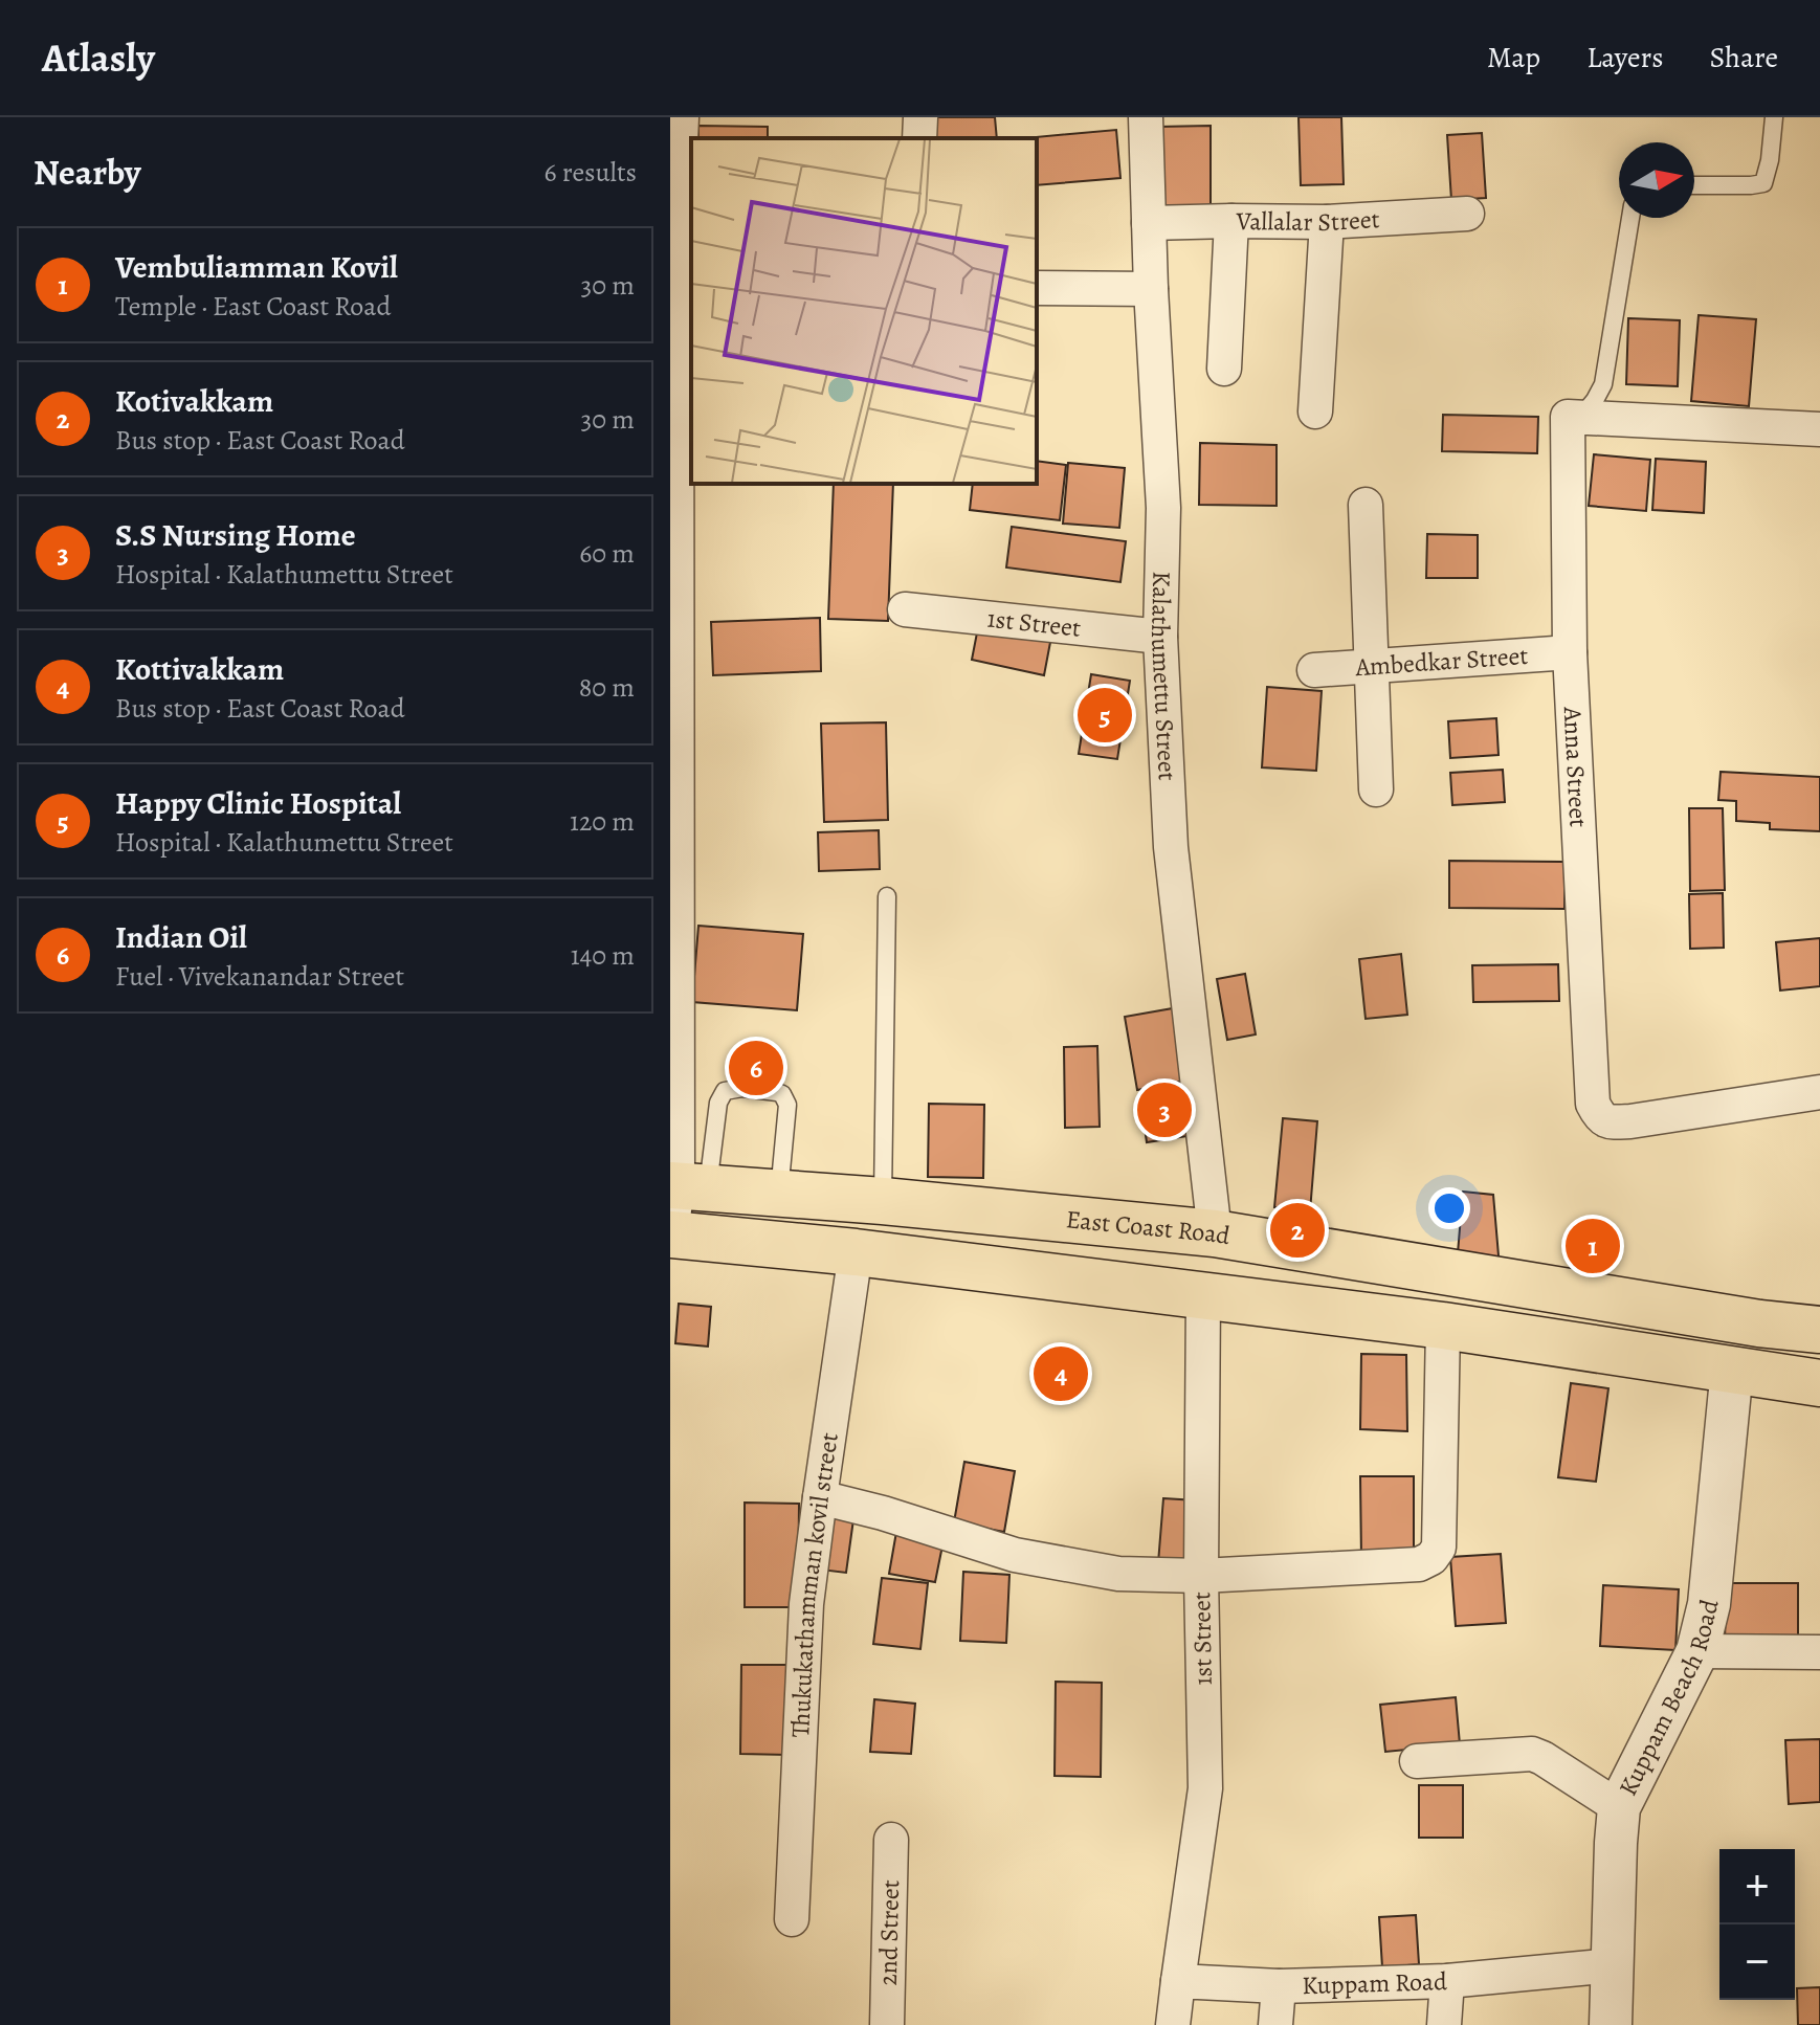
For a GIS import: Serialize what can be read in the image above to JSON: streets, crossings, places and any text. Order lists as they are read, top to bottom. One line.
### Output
{"streets":{"main road":["East Coast Road"],"street":["Vallalar Street","1st Street","Ambedkar Street","Kalathumettu Street","Anna Street","Thukukathamman kovil street","Kuppam Beach Road","2nd Street","Kuppam Road"]},"crossings":[["Vallalar Street","Kalathumettu Street"],["1st Street","Kalathumettu Street"],["1st Street","Kuppam Road"],["Ambedkar Street","Anna Street"],["Kalathumettu Street","East Coast Road"],["Kuppam Beach Road","Kuppam Road"]],"north":"right","page":{"header":"Atlasly","nav":["Map","Layers","Share"],"heading":["Nearby","6 results"],"list":[{"mark":"1","name":"Vembuliamman Kovil","note":"Temple · East Coast Road","value":"30 m"},{"mark":"2","name":"Kotivakkam","note":"Bus stop · East Coast Road","value":"30 m"},{"mark":"3","name":"S.S Nursing Home","note":"Hospital · Kalathumettu Street","value":"60 m"},{"mark":"4","name":"Kottivakkam","note":"Bus stop · East Coast Road","value":"80 m"},{"mark":"5","name":"Happy Clinic Hospital","note":"Hospital · Kalathumettu Street","value":"120 m"},{"mark":"6","name":"Indian Oil","note":"Fuel · Vivekanandar Street","value":"140 m"}],"pins":["5","6","3","2","1","4"],"map_buttons":["+","−"]}}
